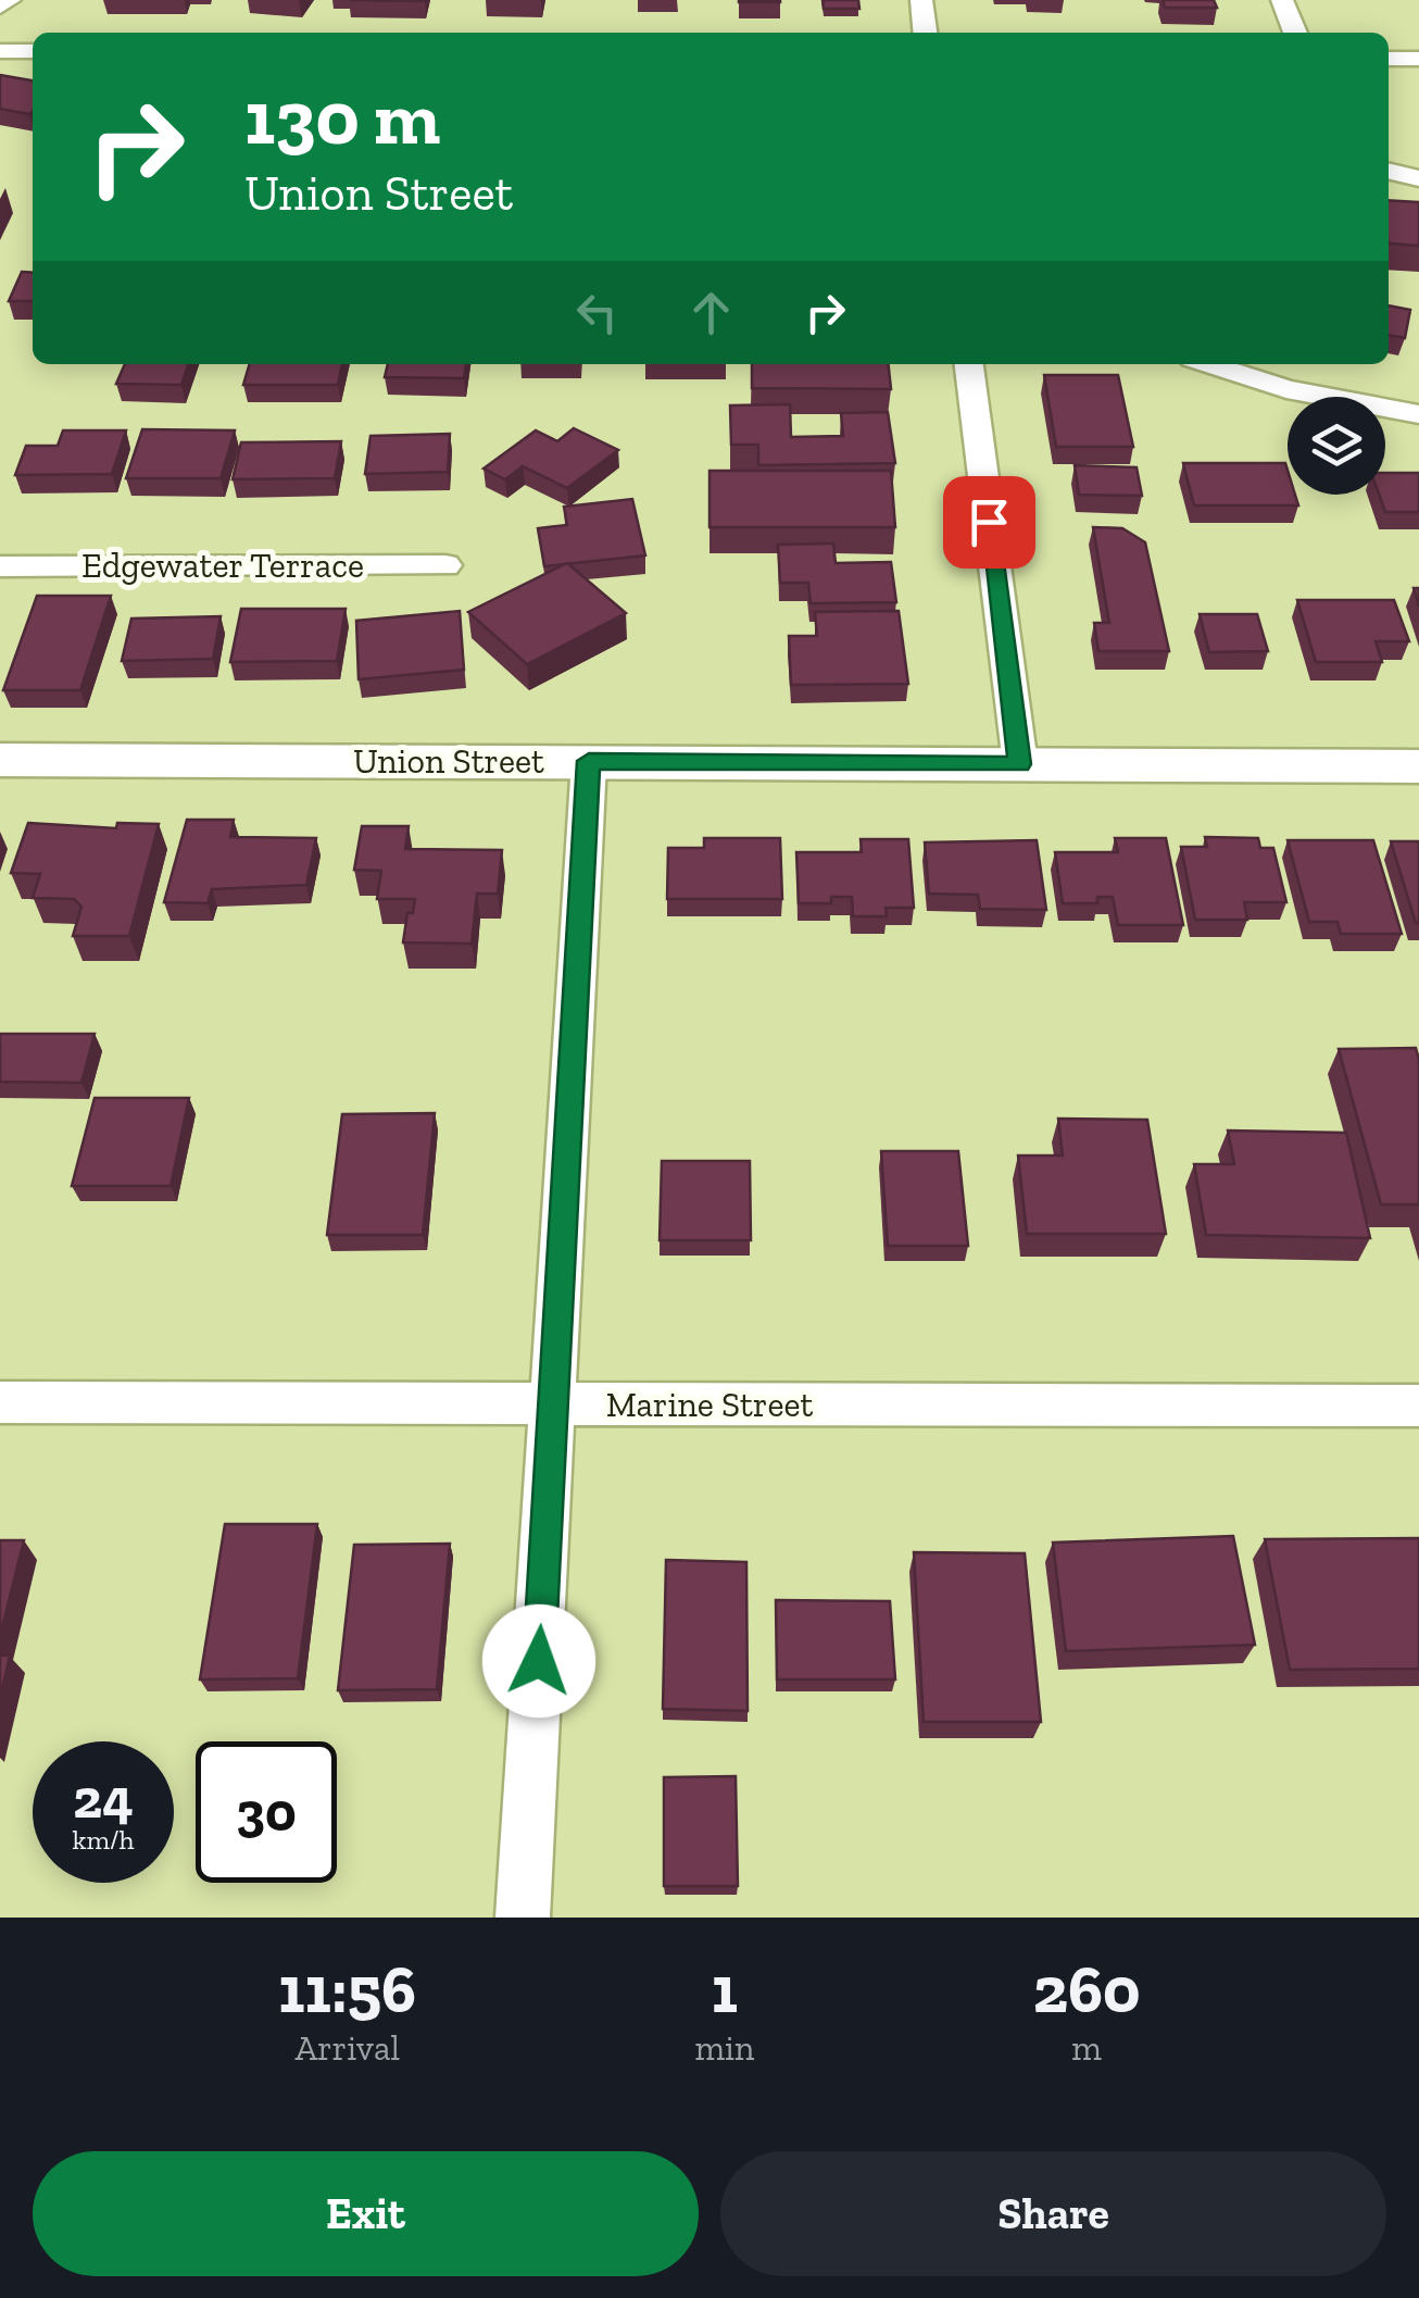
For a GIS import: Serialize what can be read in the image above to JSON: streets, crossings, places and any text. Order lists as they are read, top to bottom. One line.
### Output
{"streets":{"street":["Edgewater Terrace","Union Street","Marine Street"]},"page":{"turn":["130 m","Union Street"],"speed":"24 km/h","limit":"30","eta":["11:56","Arrival","1","min","260","m"],"buttons":["Exit","Share"]}}
